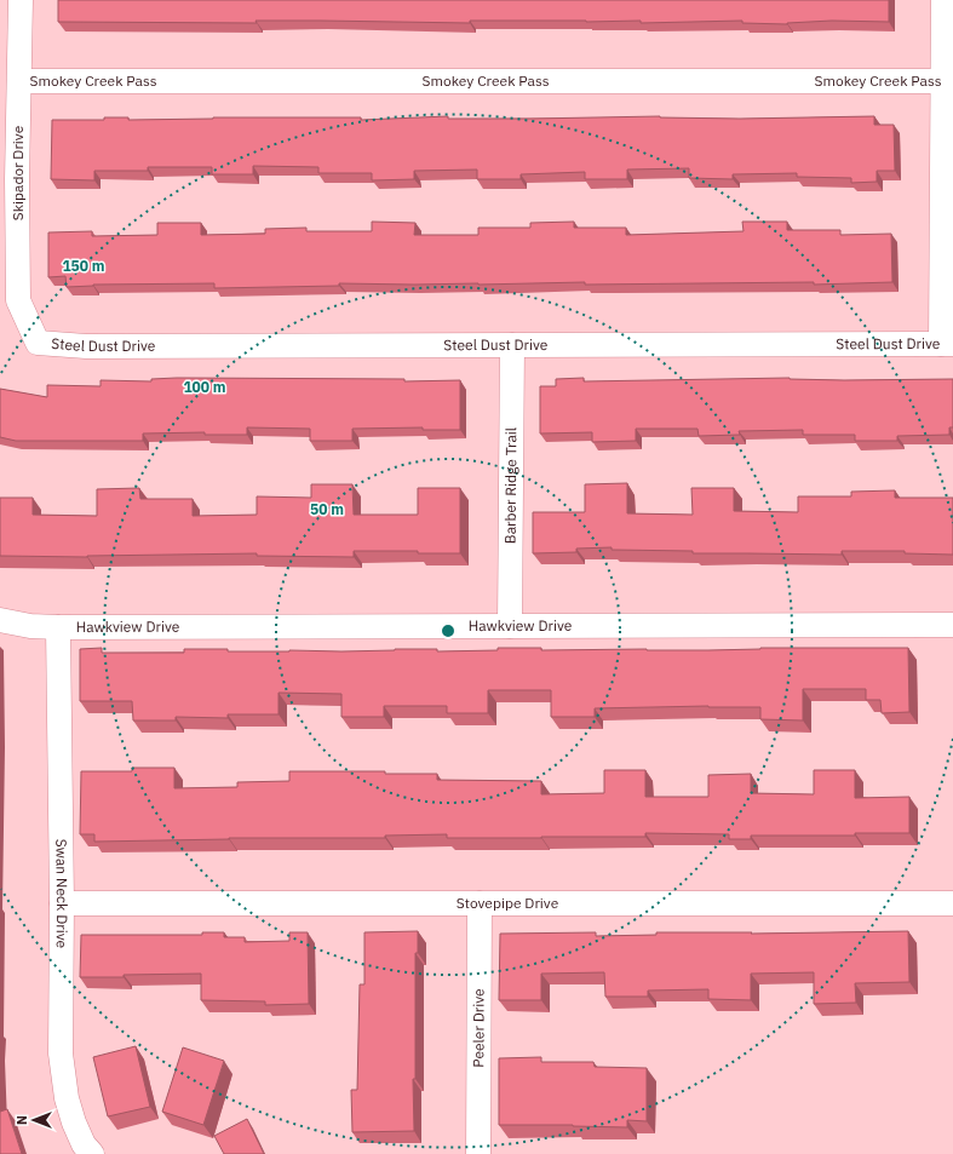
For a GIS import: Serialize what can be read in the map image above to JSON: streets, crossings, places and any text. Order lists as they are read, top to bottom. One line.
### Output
{"streets":{"street":["Smokey Creek Pass","Skipador Drive","Steel Dust Drive","Barber Ridge Trail","Hawkview Drive","Swan Neck Drive","Stovepipe Drive","Peeler Drive"]},"crossings":[["Smokey Creek Pass","Skipador Drive"],["Skipador Drive","Steel Dust Drive"],["Steel Dust Drive","Barber Ridge Trail"],["Barber Ridge Trail","Hawkview Drive"],["Hawkview Drive","Swan Neck Drive"],["Swan Neck Drive","Stovepipe Drive"],["Stovepipe Drive","Peeler Drive"]],"north":"left","rings":["150 m","100 m","50 m"]}
